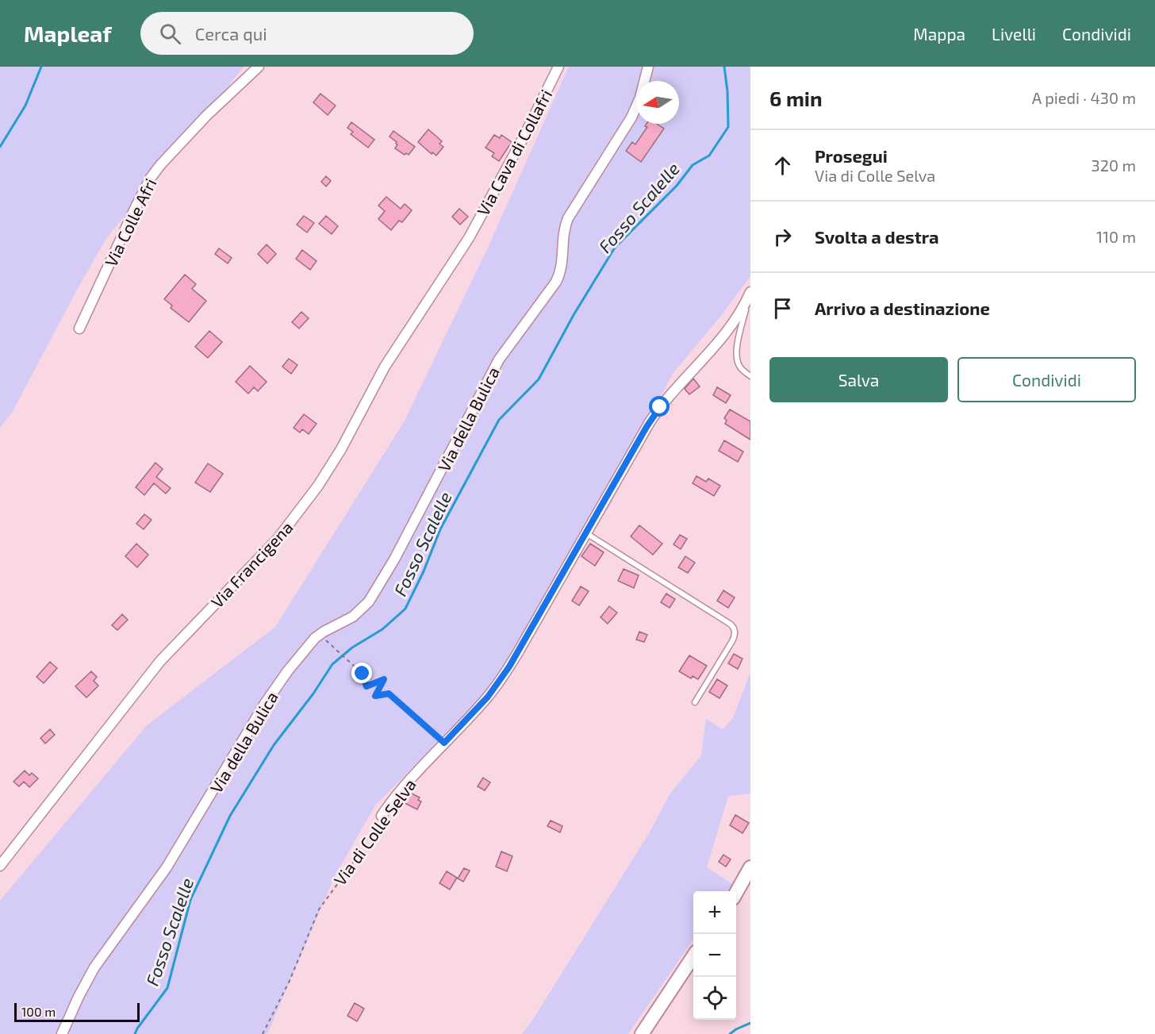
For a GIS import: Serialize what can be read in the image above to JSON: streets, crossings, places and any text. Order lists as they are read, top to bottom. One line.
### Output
{"streets":{"street":["Via Cava di Collafri","Via Colle Afri","Via della Bulica","Via Francigena","Via di Colle Selva"]},"crossings":[["Via Cava di Collafri","Via Francigena"]],"water":["Fosso Scalelle"],"scale_bar":"100 m","north":"left","page":{"header":"Mapleaf","search":"Cerca qui","nav":["Mappa","Livelli","Condividi"],"heading":["6 min","A piedi · 430 m"],"list":[["Prosegui","Via di Colle Selva","320 m"],["Svolta a destra","110 m"],"Arrivo a destinazione"],"buttons":["Salva","Condividi"],"map_buttons":["+","−"],"scale":"100 m"}}
